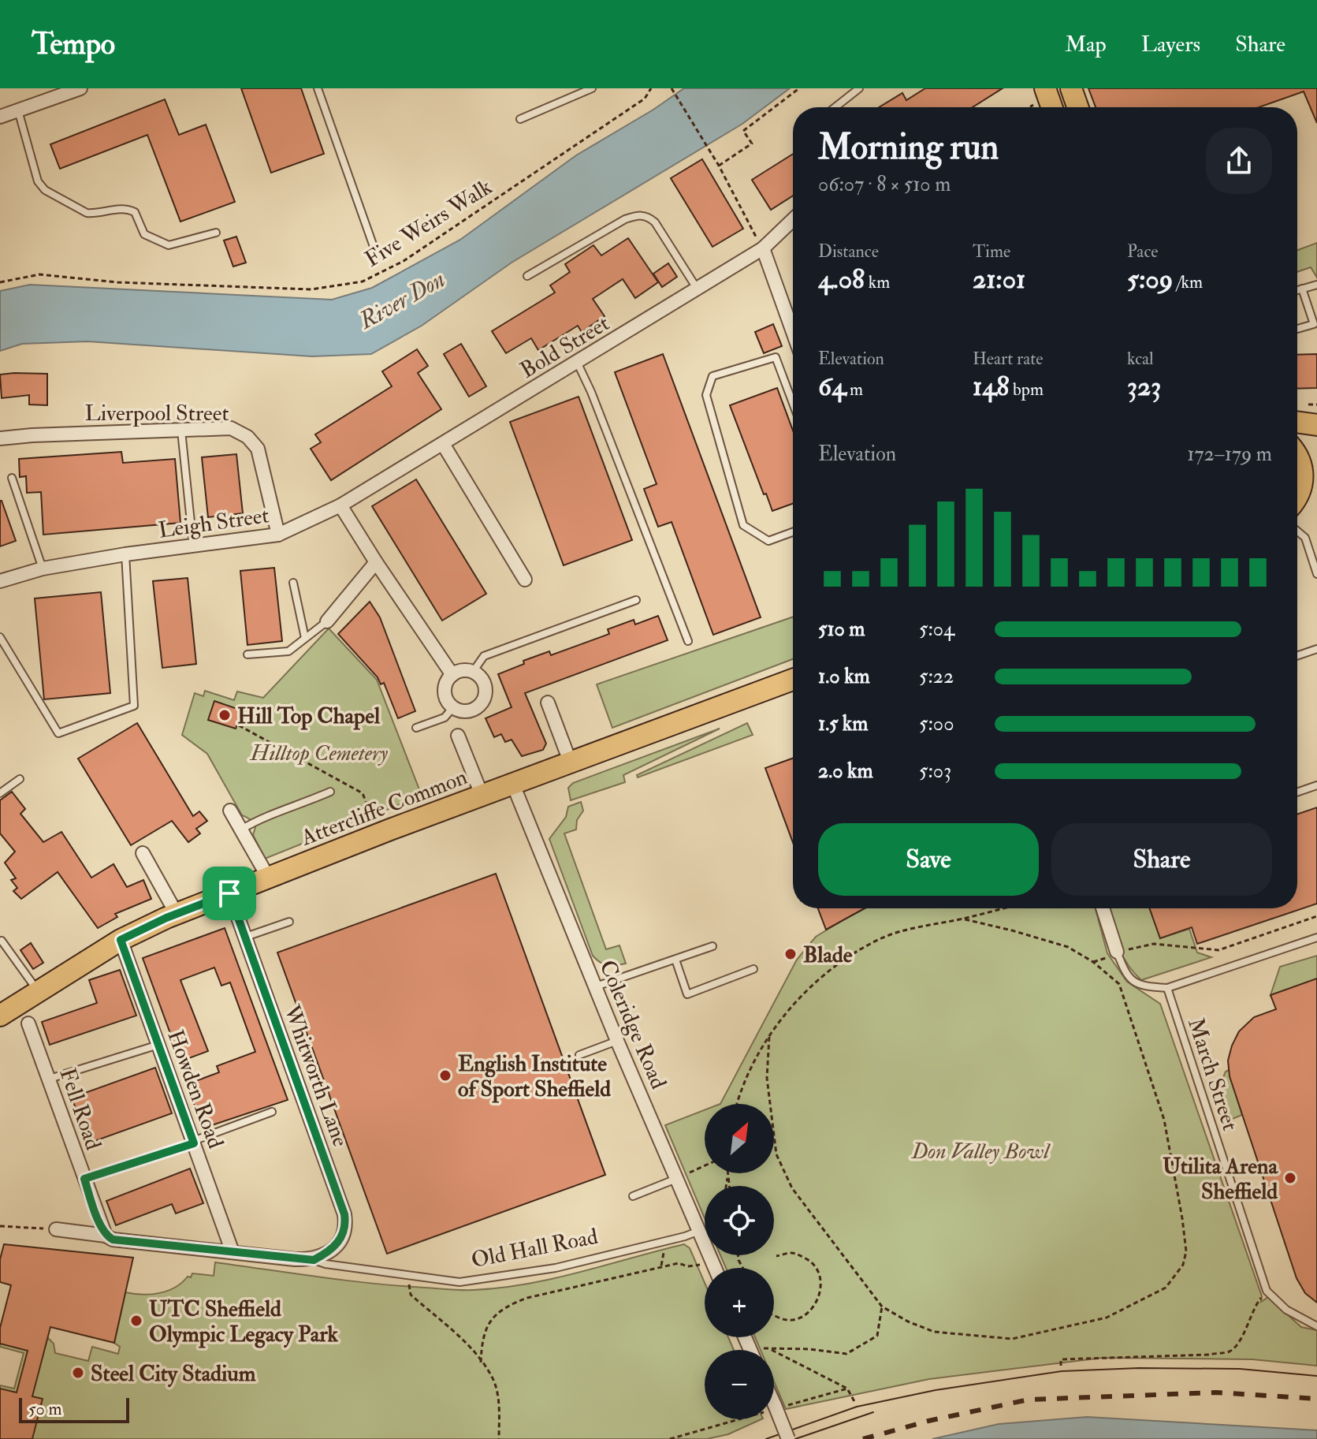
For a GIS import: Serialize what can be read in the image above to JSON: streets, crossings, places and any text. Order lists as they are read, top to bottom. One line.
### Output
{"streets":{"main road":["Attercliffe Common"],"street":["Bold Street","Liverpool Street","Leigh Street","Coleridge Road","Whitworth Lane","Howden Road","Fell Road","Old Hall Road"],"lane":["March Street"],"path":["Five Weirs Walk"]},"crossings":[["Bold Street","Leigh Street"],["Liverpool Street","Leigh Street"],["Attercliffe Common","Coleridge Road"],["Attercliffe Common","Whitworth Lane"],["Attercliffe Common","Howden Road"],["Coleridge Road","Old Hall Road"],["Whitworth Lane","Old Hall Road"],["Howden Road","Old Hall Road"],["Fell Road","Old Hall Road"]],"water":["River Don"],"parks":["Hilltop Cemetery","Don Valley Bowl"],"places":["Hill Top Chapel","Blade","English Institute of Sport Sheffield","Utilita Arena Sheffield","UTC Sheffield Olympic Legacy Park","Steel City Stadium"],"scale_bar":"50 m","north":"top right","page":{"header":"Tempo","nav":["Map","Layers","Share"],"heading":["Morning run","06:07 · 8 × 510 m"],"stats":[["Distance","4.08 km"],["Time","21:01"],["Pace","5:09 /km"],["Elevation","64 m"],["Heart rate","148 bpm"],["kcal","323"]],"chart":["Elevation","172–179 m"],"list":[{"name":"510 m","note":"5:04"},{"name":"1.0 km","note":"5:22"},{"name":"1.5 km","note":"5:00"},{"name":"2.0 km","note":"5:03"}],"buttons":["Save","Share"],"map_buttons":["+","−"],"scale":"50 m"}}
